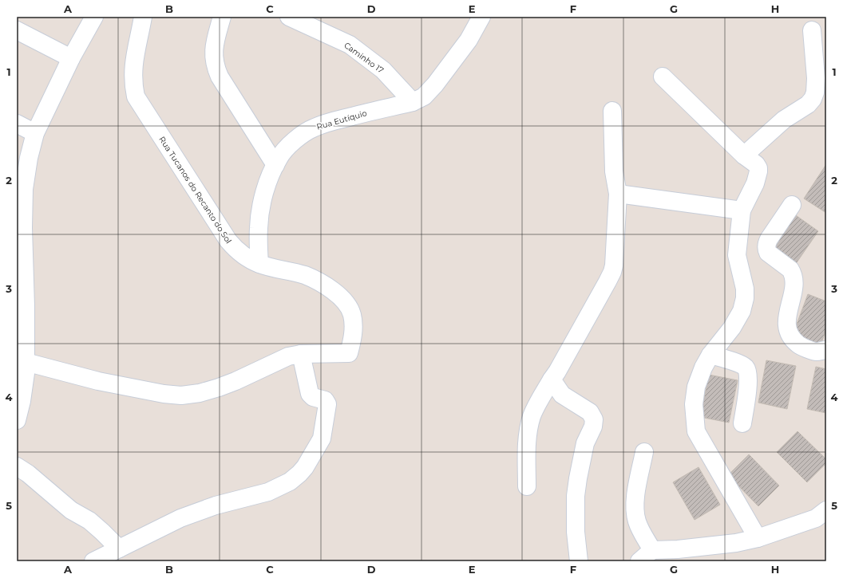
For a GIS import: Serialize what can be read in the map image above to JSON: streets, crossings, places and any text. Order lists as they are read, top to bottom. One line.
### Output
{"streets":{"street":["Caminho 17","Rua Eutíquio","Rua Tucanos do Recanto do Sol"]},"crossings":[["Caminho 17","Rua Eutíquio"],["Rua Eutíquio","Rua Tucanos do Recanto do Sol"]],"grid":{"columns":["A","B","C","D","E","F","G","H"],"rows":["1","2","3","4","5"]}}
